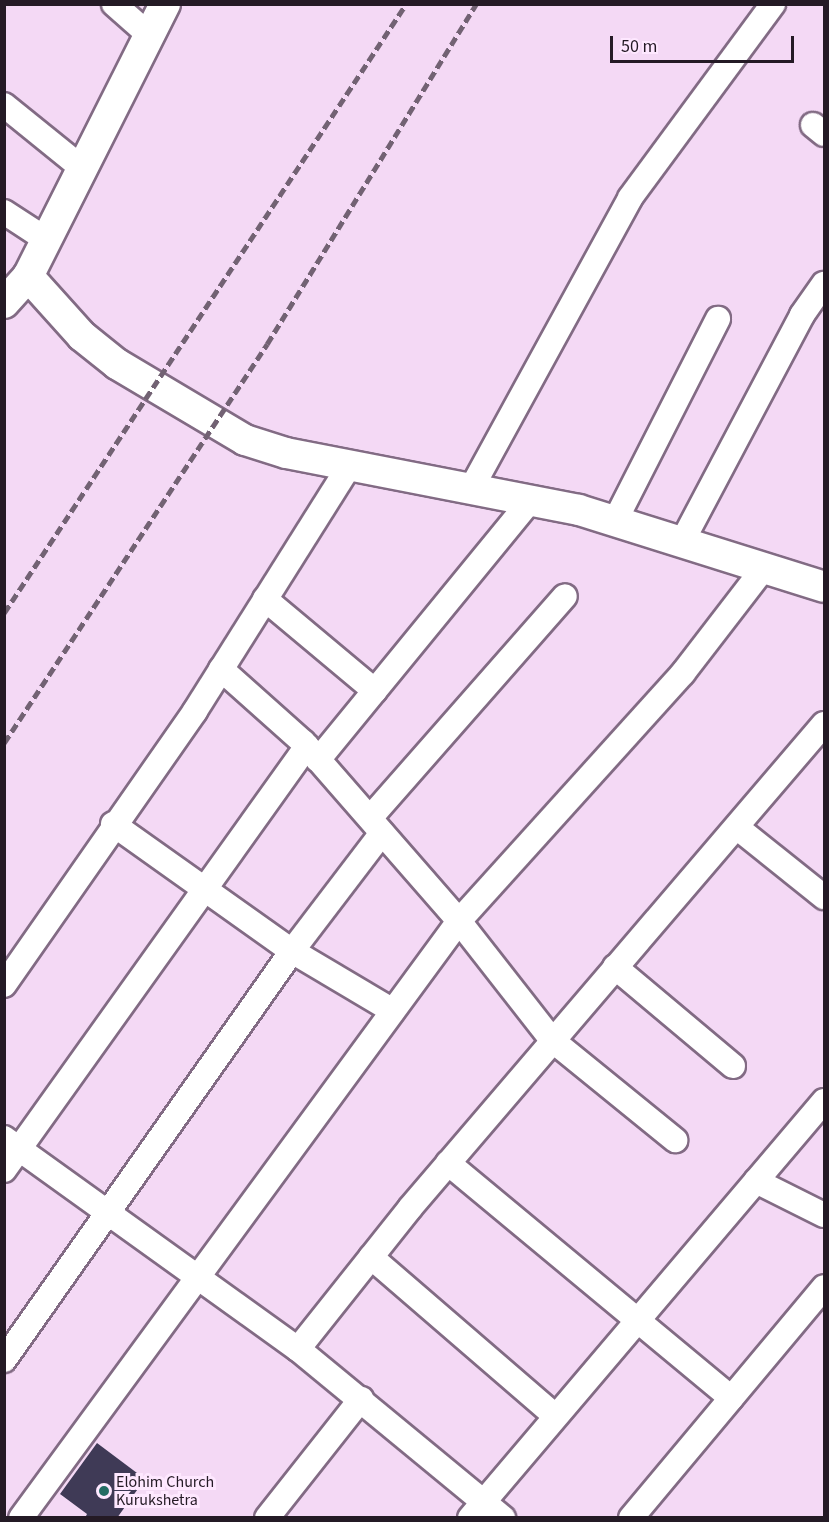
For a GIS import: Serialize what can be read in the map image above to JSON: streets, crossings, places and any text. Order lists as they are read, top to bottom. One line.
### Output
{"places":["Elohim Church Kurukshetra"],"scale_bar":"50 m"}
